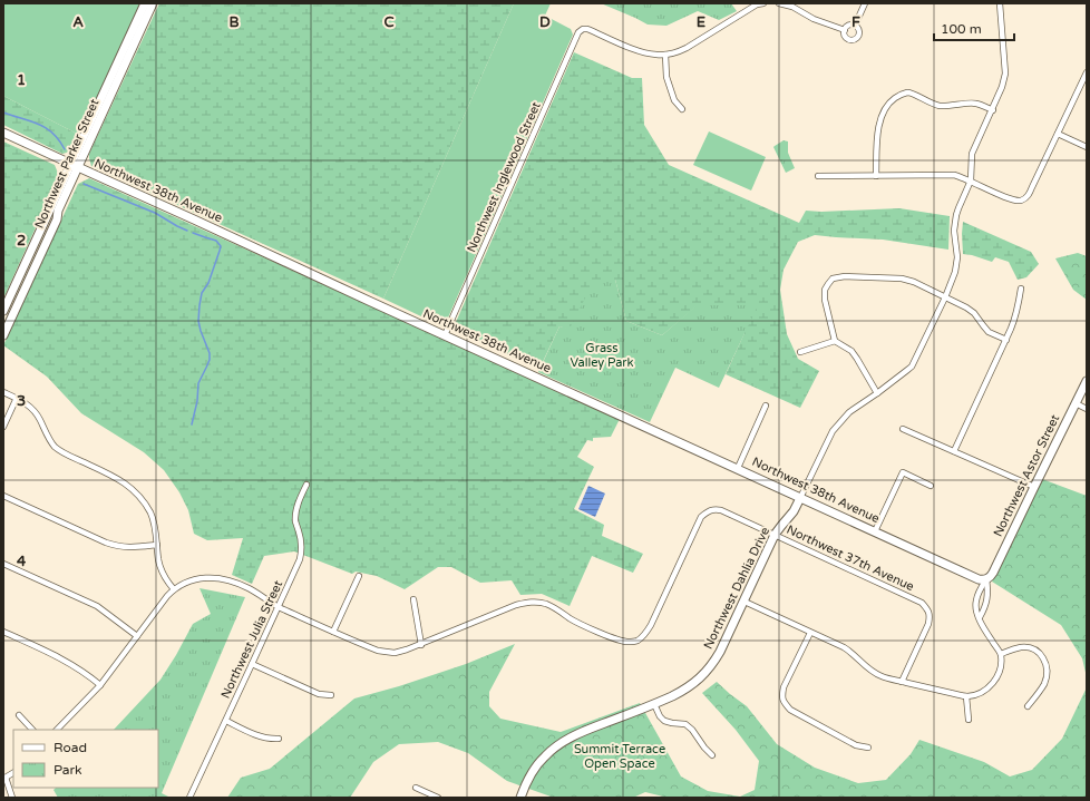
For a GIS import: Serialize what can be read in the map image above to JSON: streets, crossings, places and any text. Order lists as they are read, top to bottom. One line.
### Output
{"streets":{"street":["Northwest Parker Street","Northwest Inglewood Street","Northwest 38th Avenue","Northwest Astor Street","Northwest 37th Avenue","Northwest Dahlia Drive","Northwest Julia Street"]},"crossings":[["Northwest Parker Street","Northwest 38th Avenue"],["Northwest Inglewood Street","Northwest 38th Avenue"],["Northwest 38th Avenue","Northwest Astor Street"],["Northwest 38th Avenue","Northwest Dahlia Drive"],["Northwest 37th Avenue","Northwest Dahlia Drive"]],"parks":["Grass Valley Park","Summit Terrace Open Space"],"legend":["Road","Park"],"scale_bar":"100 m","grid":{"columns":["A","B","C","D","E","F"],"rows":["1","2","3","4"]}}
